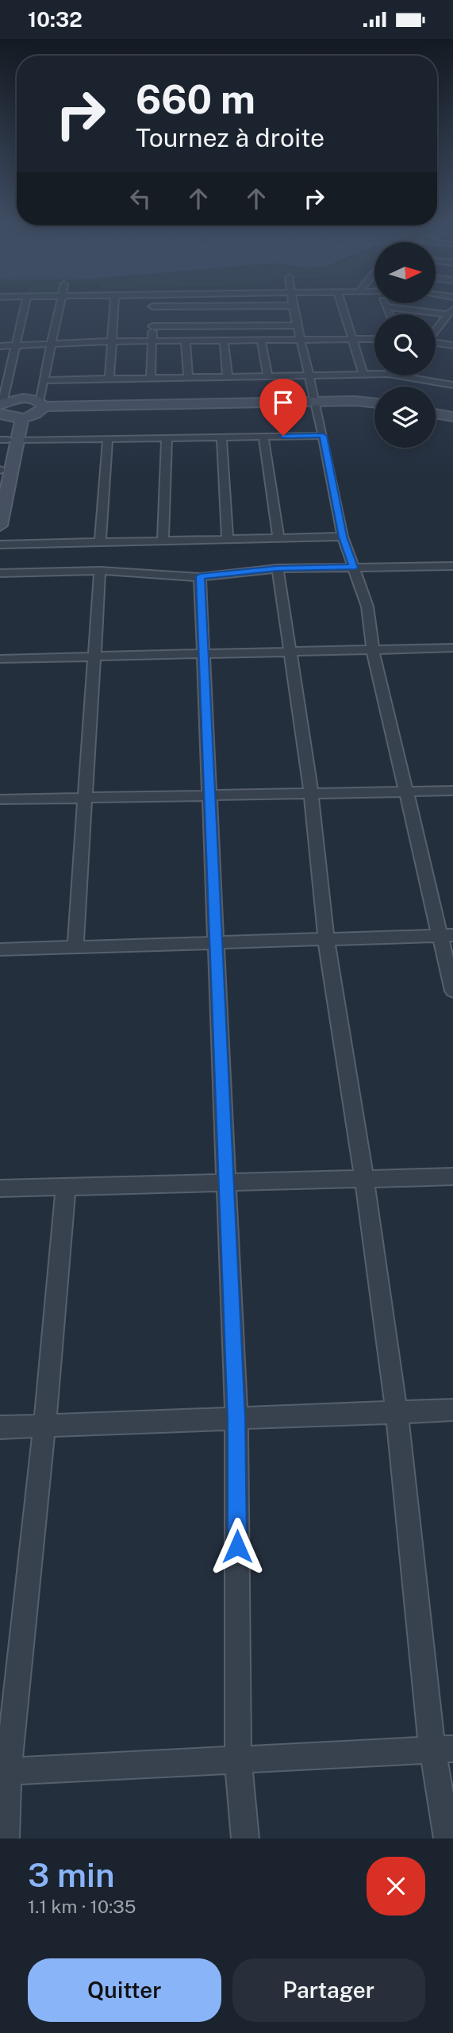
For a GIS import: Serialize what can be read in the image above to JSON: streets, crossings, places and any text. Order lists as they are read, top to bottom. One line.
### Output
{"north":"right","page":{"status":"10:32","turn":["660 m","Tournez à droite"],"heading":["3 min","1.1 km · 10:35"],"buttons":["Quitter","Partager"]}}
